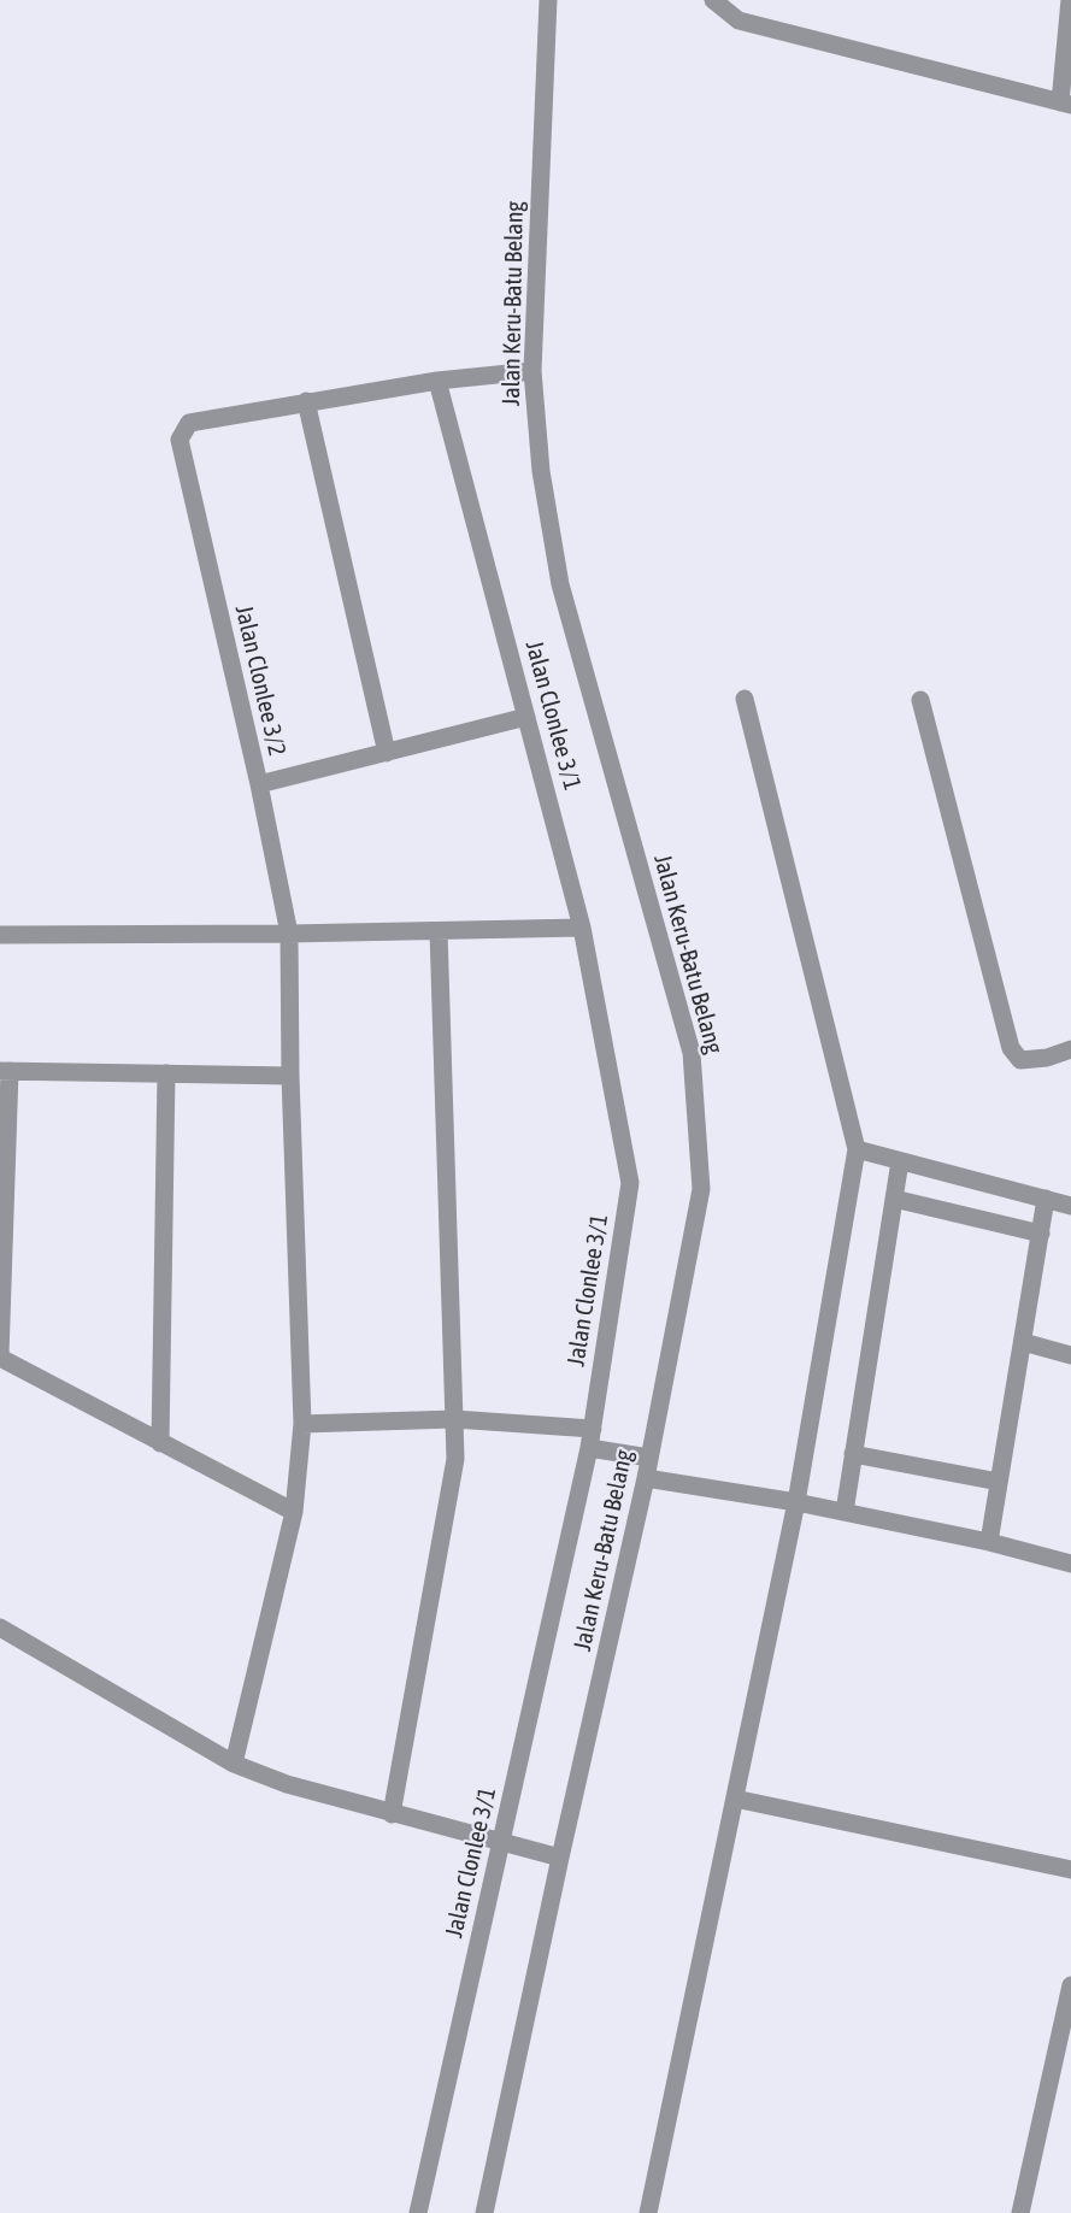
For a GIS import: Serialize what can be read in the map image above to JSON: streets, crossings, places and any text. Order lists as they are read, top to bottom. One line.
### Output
{"streets":{"street":["Jalan Keru-Batu Belang","Jalan Clonlee 3/2","Jalan Clonlee 3/1"]}}
